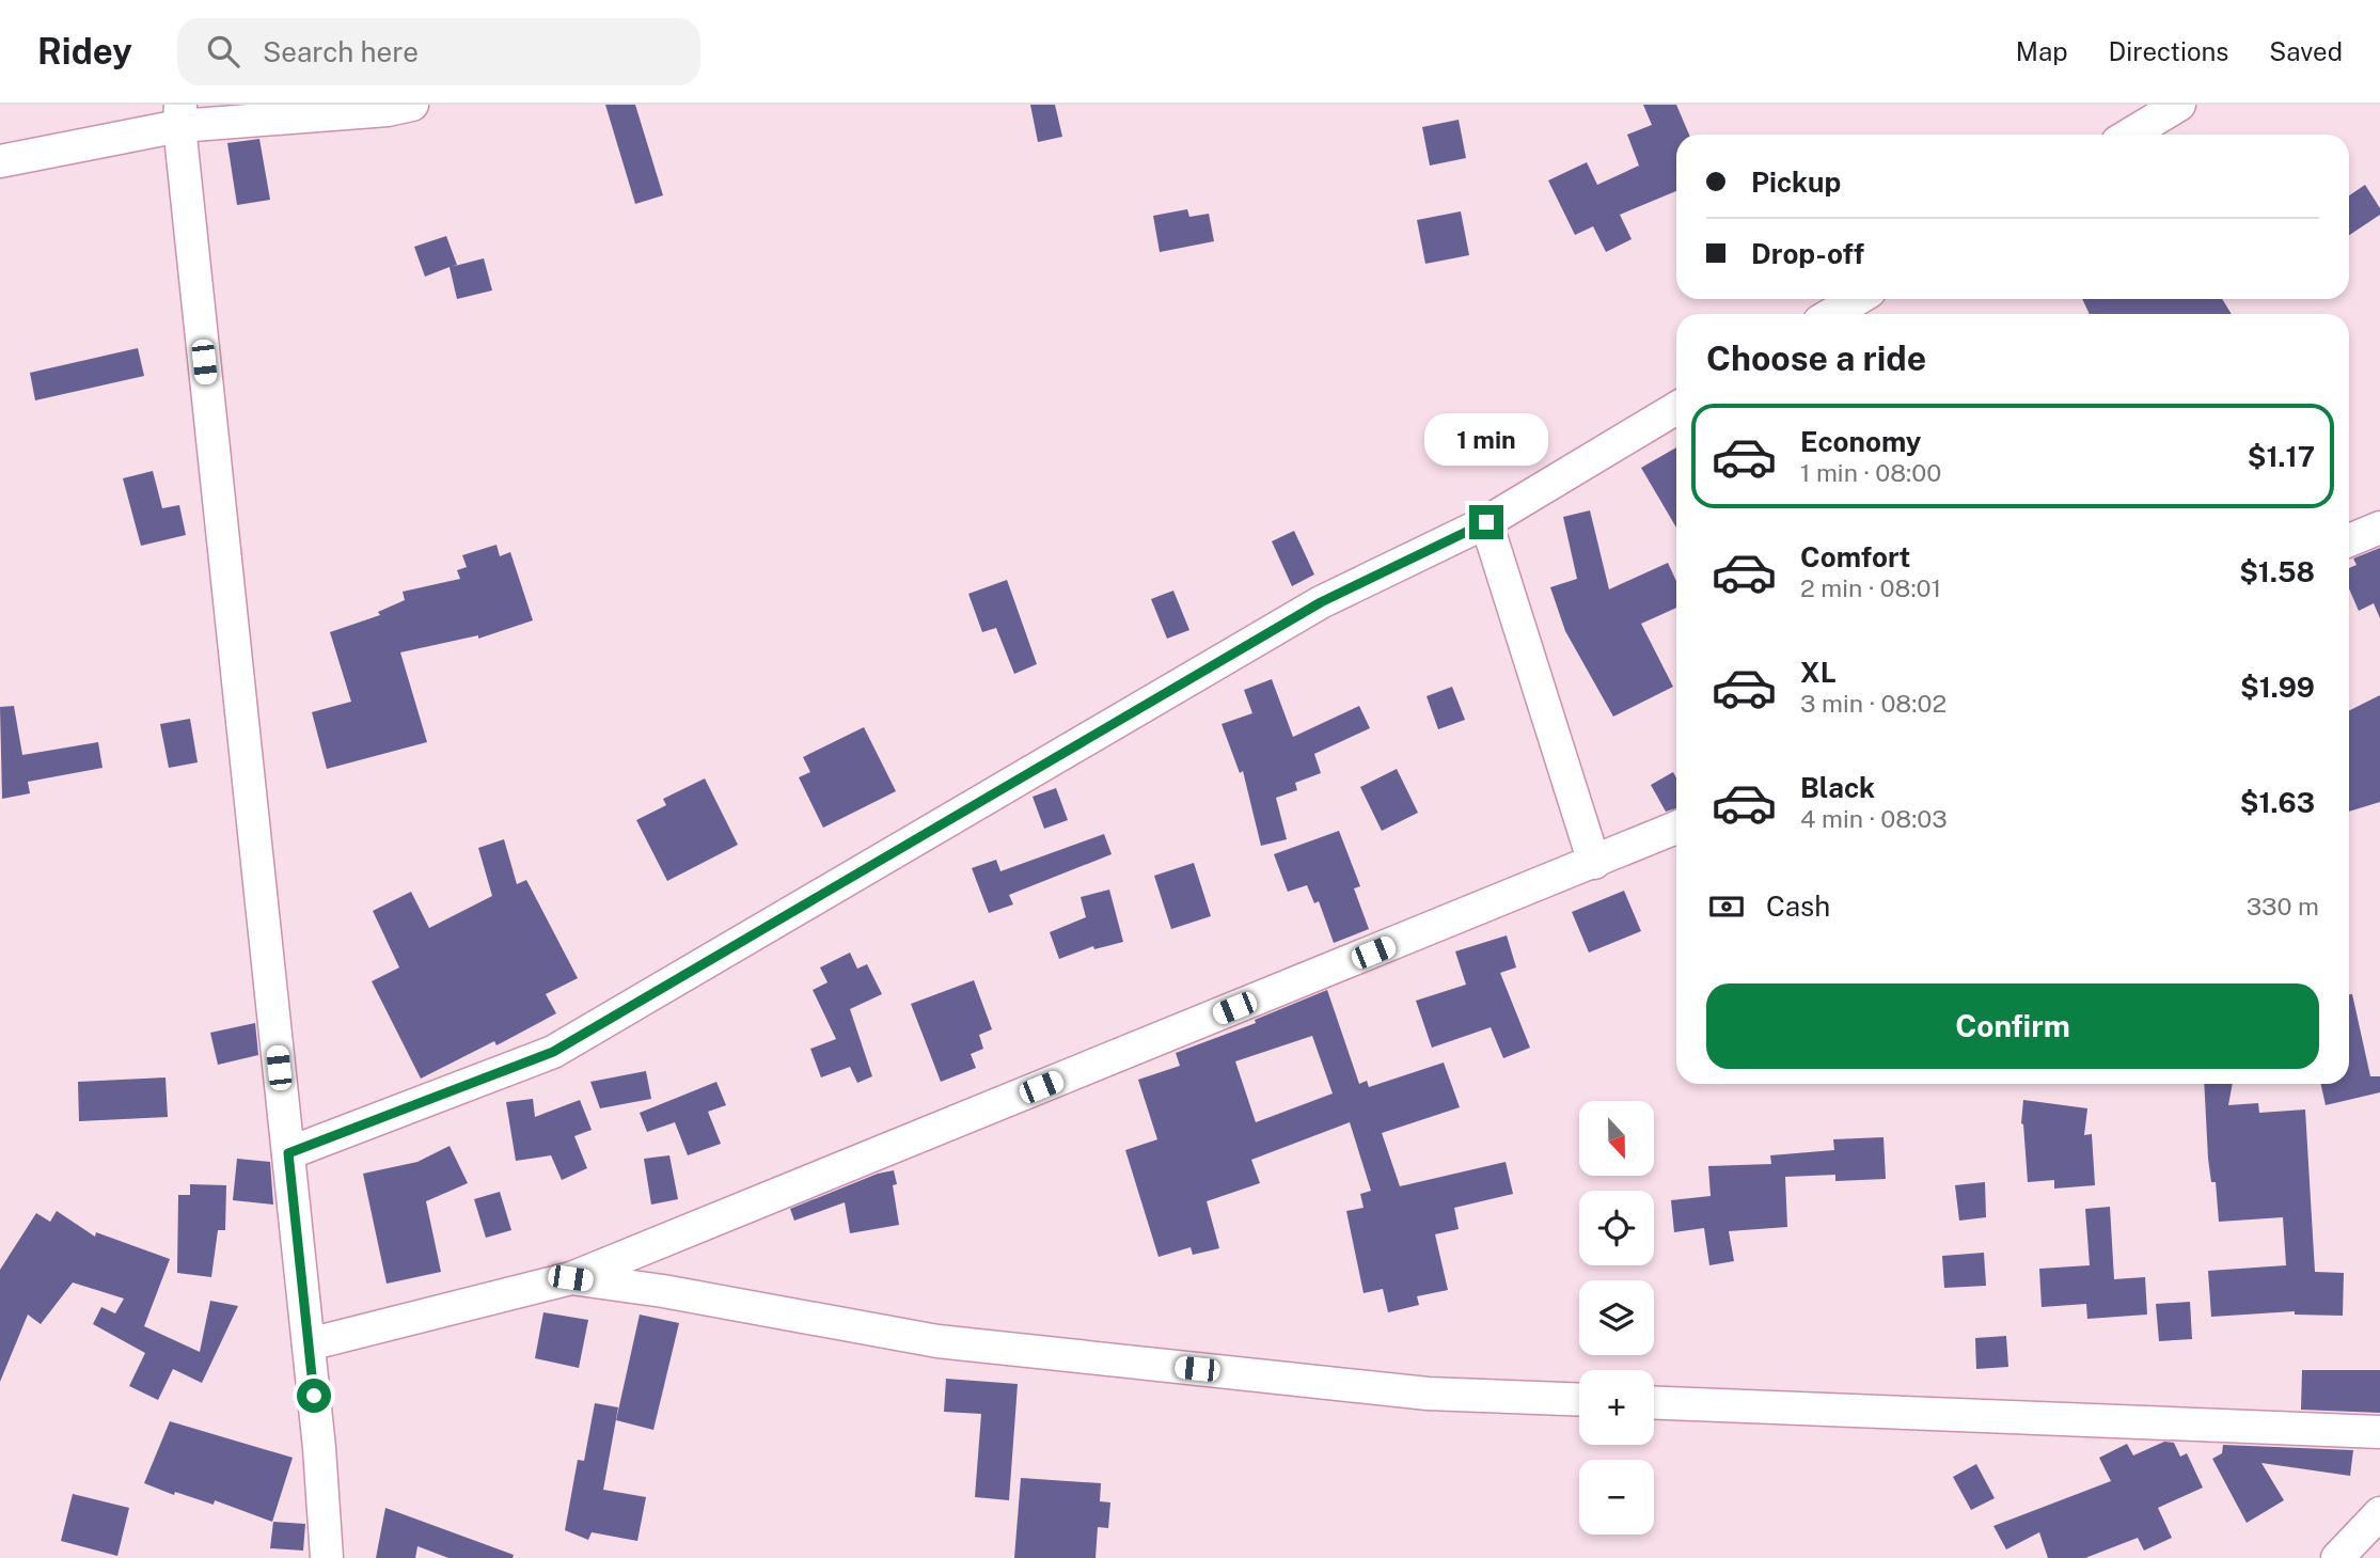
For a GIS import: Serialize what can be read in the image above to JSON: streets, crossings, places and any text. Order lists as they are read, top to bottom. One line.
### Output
{"north":"bottom","page":{"header":"Ridey","search":"Search here","nav":["Map","Directions","Saved"],"banner":["Pickup","Drop-off"],"heading":"Choose a ride","list":[{"name":"Economy","note":"1 min · 08:00","value":"$1.17"},{"name":"Comfort","note":"2 min · 08:01","value":"$1.58"},{"name":"XL","note":"3 min · 08:02","value":"$1.99"},{"name":"Black","note":"4 min · 08:03","value":"$1.63"}],"bubble":"1 min","pay":["Cash","330 m"],"buttons":"Confirm","map_buttons":["+","−"]}}
